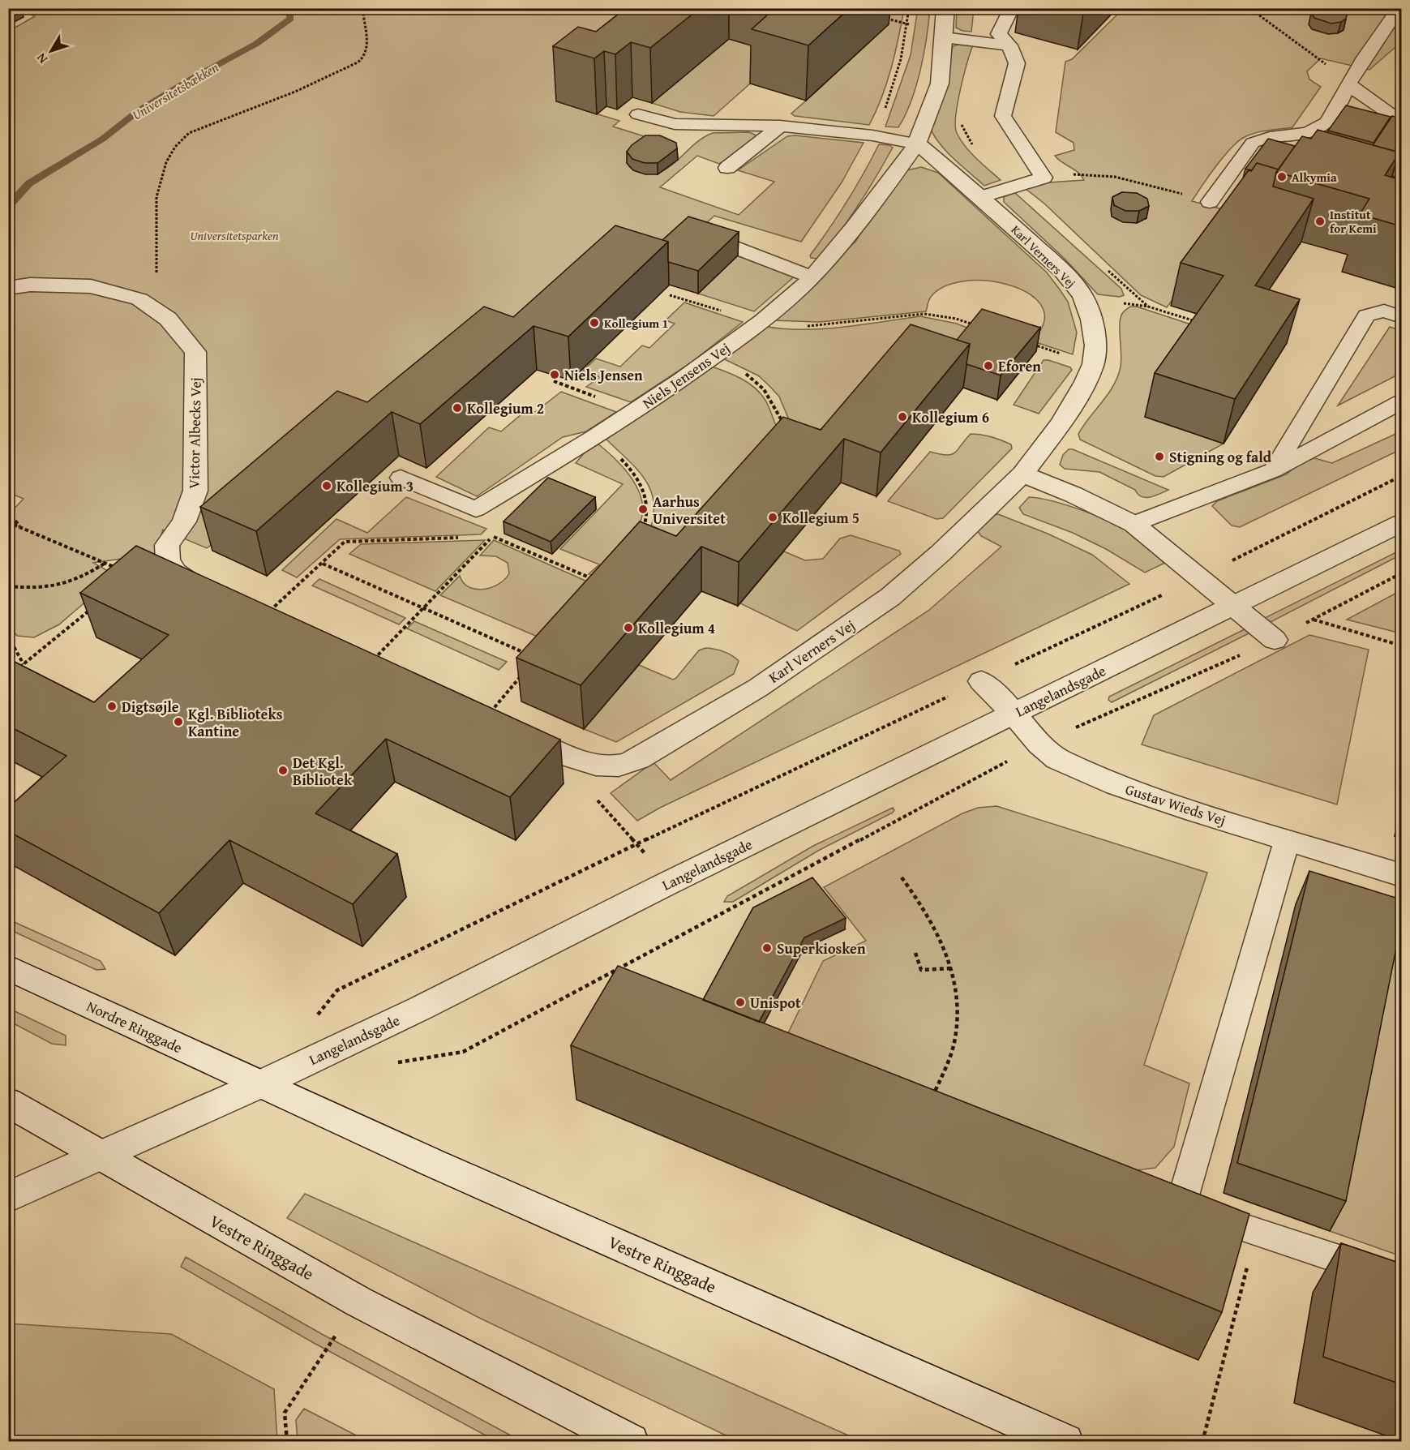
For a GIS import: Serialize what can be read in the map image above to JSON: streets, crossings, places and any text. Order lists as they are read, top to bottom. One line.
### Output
{"streets":{"street":["Karl Verners Vej","Victor Albecks Vej","Langelandsgade","Gustav Wieds Vej","Nordre Ringgade","Vestre Ringgade"],"lane":["Niels Jensens Vej"]},"crossings":[["Karl Verners Vej","Niels Jensens Vej"],["Langelandsgade","Gustav Wieds Vej"],["Langelandsgade","Nordre Ringgade"],["Langelandsgade","Vestre Ringgade"],["Nordre Ringgade","Vestre Ringgade"]],"water":["Universitetsbækken"],"parks":["Universitetsparken"],"places":["Alkymia","Institut for Kemi","Kollegium 1","Eforen","Niels Jensen","Kollegium 2","Kollegium 6","Stigning og fald","Kollegium 3","Aarhus Universitet","Kollegium 5","Kollegium 4","Digtsøjle","Kgl. Biblioteks Kantine","Det Kgl. Bibliotek","Superkiosken","Unispot"],"north":"bottom left"}
